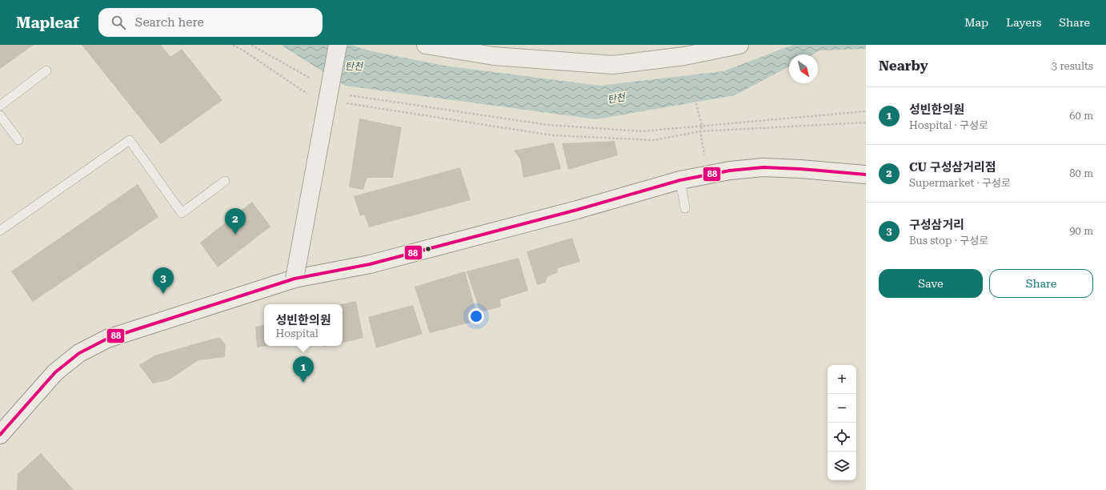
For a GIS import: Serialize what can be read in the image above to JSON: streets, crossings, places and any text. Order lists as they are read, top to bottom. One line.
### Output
{"water":["탄천"],"lines":["transit line 88"],"north":"bottom right","page":{"header":"Mapleaf","search":"Search here","nav":["Map","Layers","Share"],"heading":["Nearby","3 results"],"list":[{"mark":"1","name":"성빈한의원","note":"Hospital · 구성로","value":"60 m"},{"mark":"2","name":"CU 구성삼거리점","note":"Supermarket · 구성로","value":"80 m"},{"mark":"3","name":"구성삼거리","note":"Bus stop · 구성로","value":"90 m"}],"pins":["2","3","1"],"buttons":["Save","Share"],"popup":["성빈한의원","Hospital"],"map_buttons":["+","−"]}}
